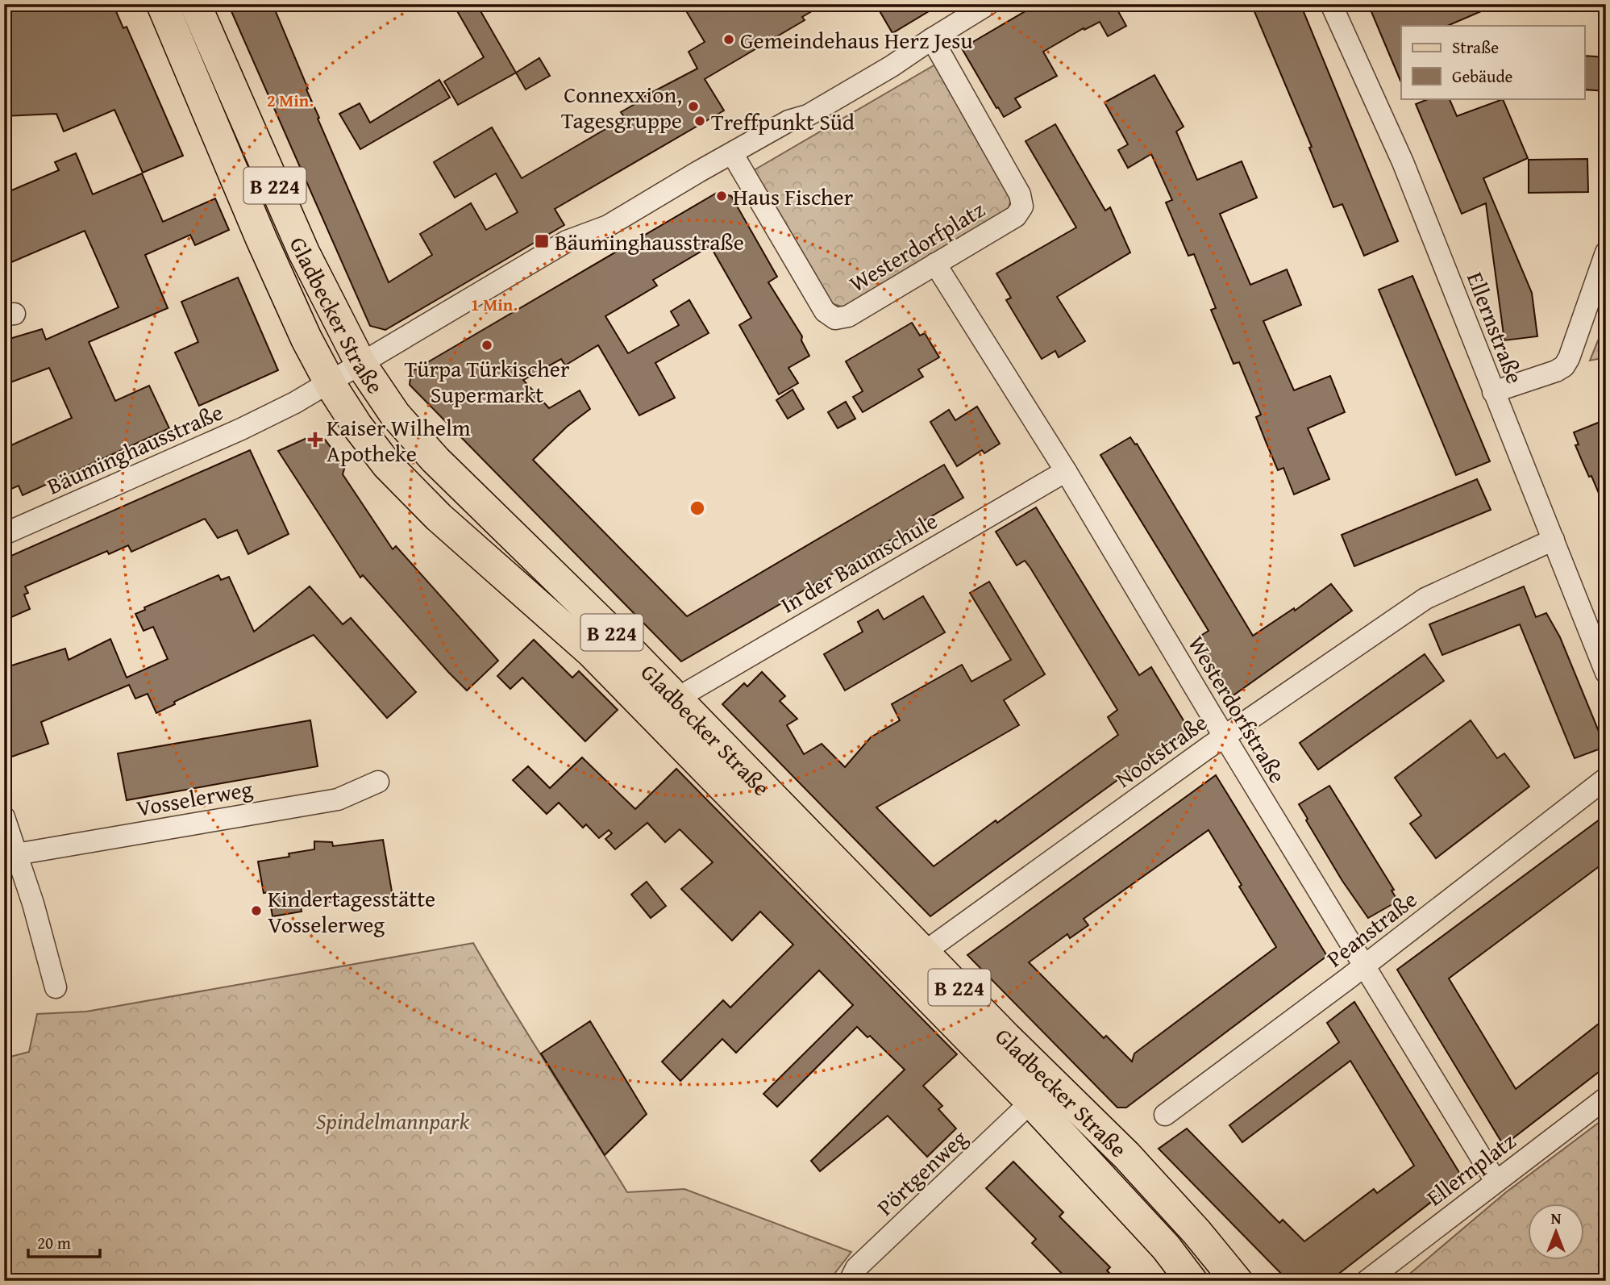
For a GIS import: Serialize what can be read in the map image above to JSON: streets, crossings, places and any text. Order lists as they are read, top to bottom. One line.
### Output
{"streets":{"main road":["B 224","Gladbecker Straße"],"street":["Westerdorfplatz","Ellernstraße","Bäuminghausstraße","In der Baumschule","Westerdorfstraße","Nootstraße","Vosselerweg","Peanstraße","Ellernplatz","Pörtgenweg"]},"crossings":[["Westerdorfplatz","Bäuminghausstraße"],["Westerdorfplatz","Westerdorfstraße"],["Gladbecker Straße","Bäuminghausstraße"],["Gladbecker Straße","In der Baumschule"],["Gladbecker Straße","Nootstraße"],["Gladbecker Straße","Pörtgenweg"],["Ellernstraße","Nootstraße"],["In der Baumschule","Westerdorfstraße"],["Westerdorfstraße","Nootstraße"],["Westerdorfstraße","Peanstraße"],["Westerdorfstraße","Ellernplatz"]],"parks":["Spindelmannpark"],"places":{"other":["Gemeindehaus Herz Jesu","Connexxion, Tagesgruppe","Treffpunkt Süd","Haus Fischer","Türpa Türkischer Supermarkt","Kindertagesstätte Vosselerweg"],"transit":["Bäuminghausstraße"],"health":["Kaiser Wilhelm Apotheke"]},"legend":["Straße","Gebäude"],"scale_bar":"20 m","north":"top","rings":["2 Min.","1 Min."]}
